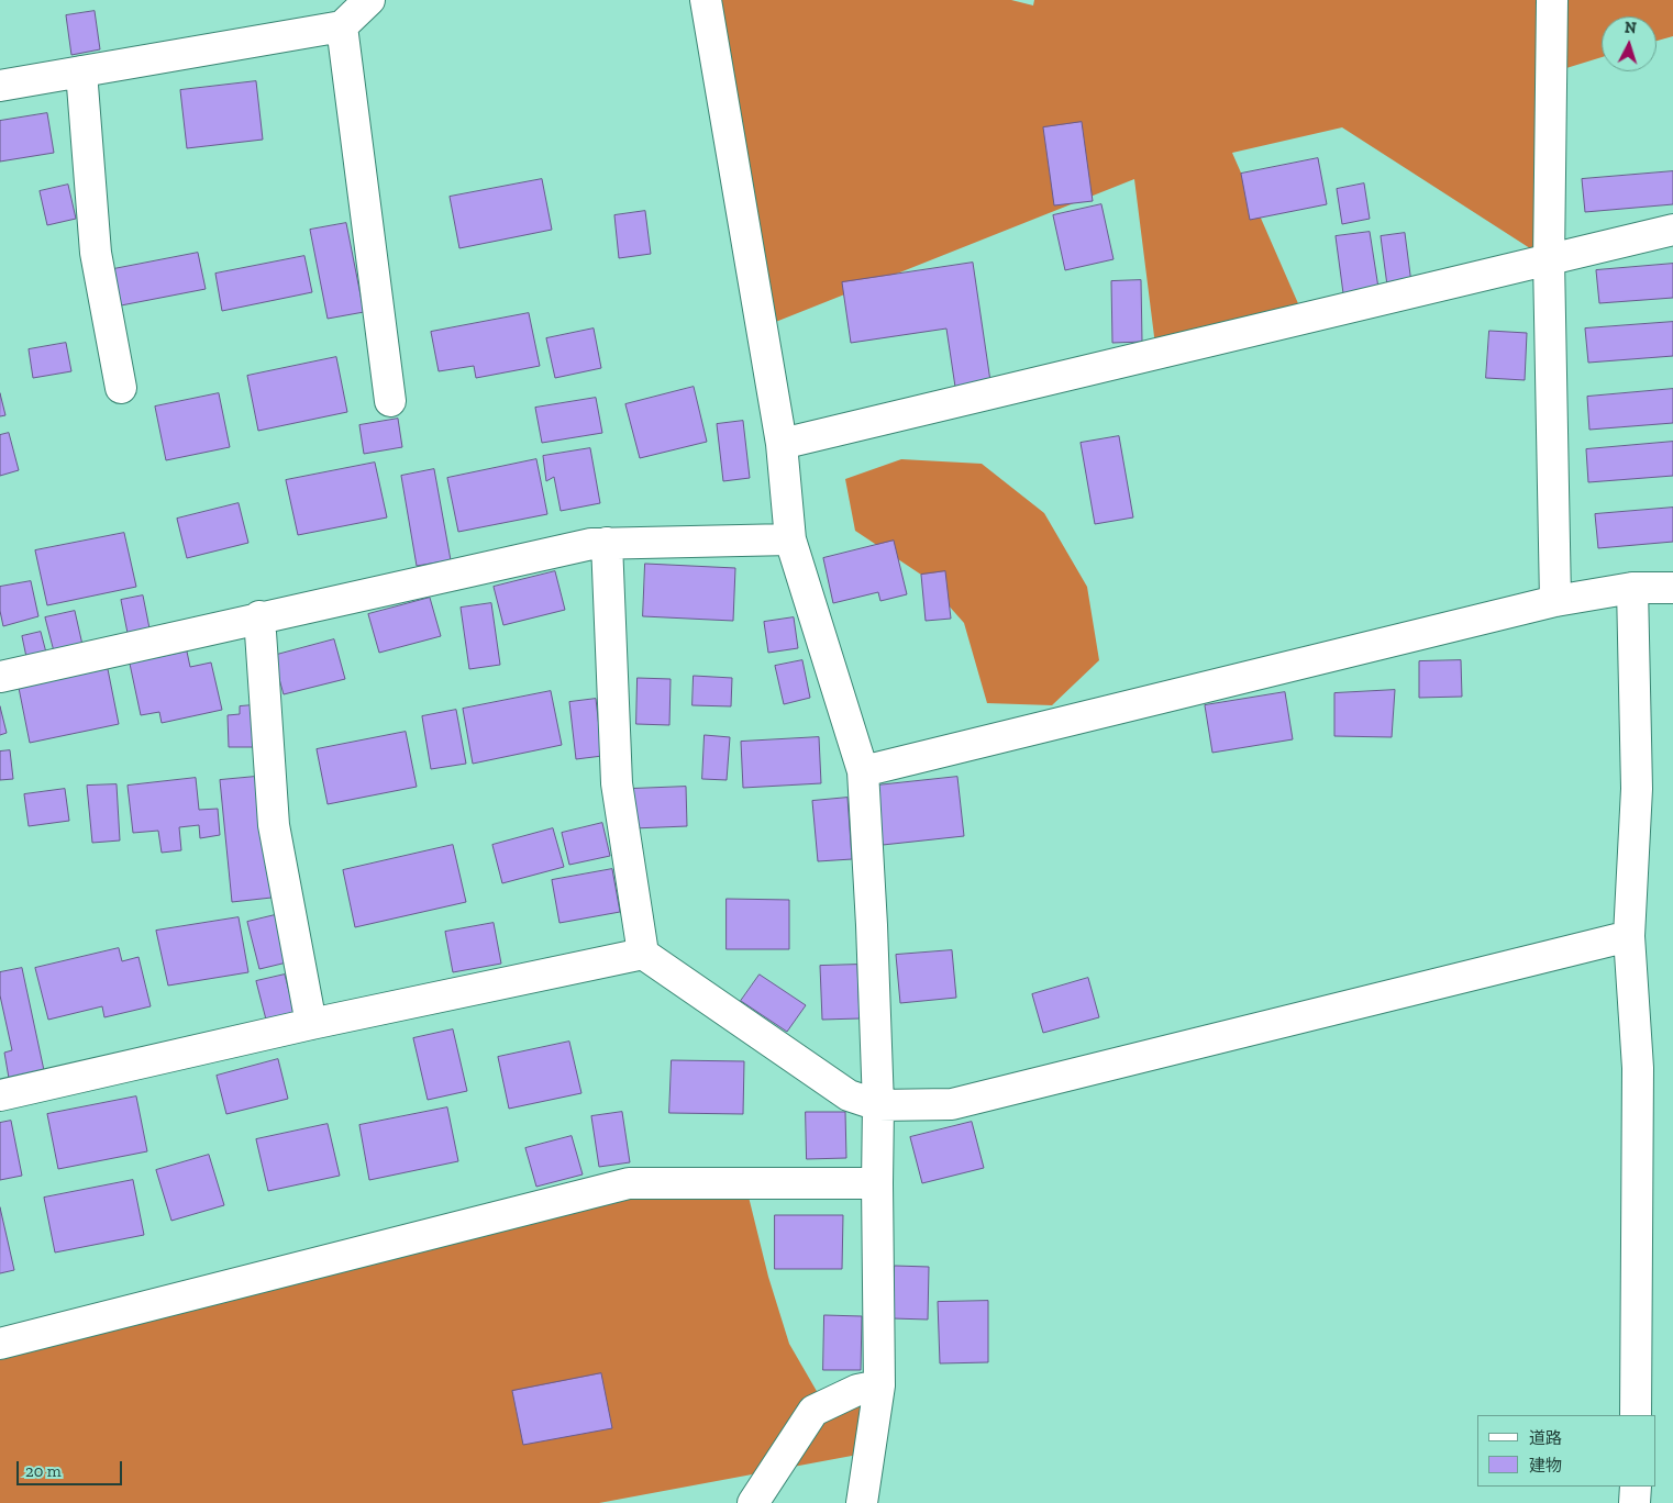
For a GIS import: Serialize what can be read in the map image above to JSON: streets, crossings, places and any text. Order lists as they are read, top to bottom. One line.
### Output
{"legend":["道路","建物"],"scale_bar":"20 m","north":"top"}
